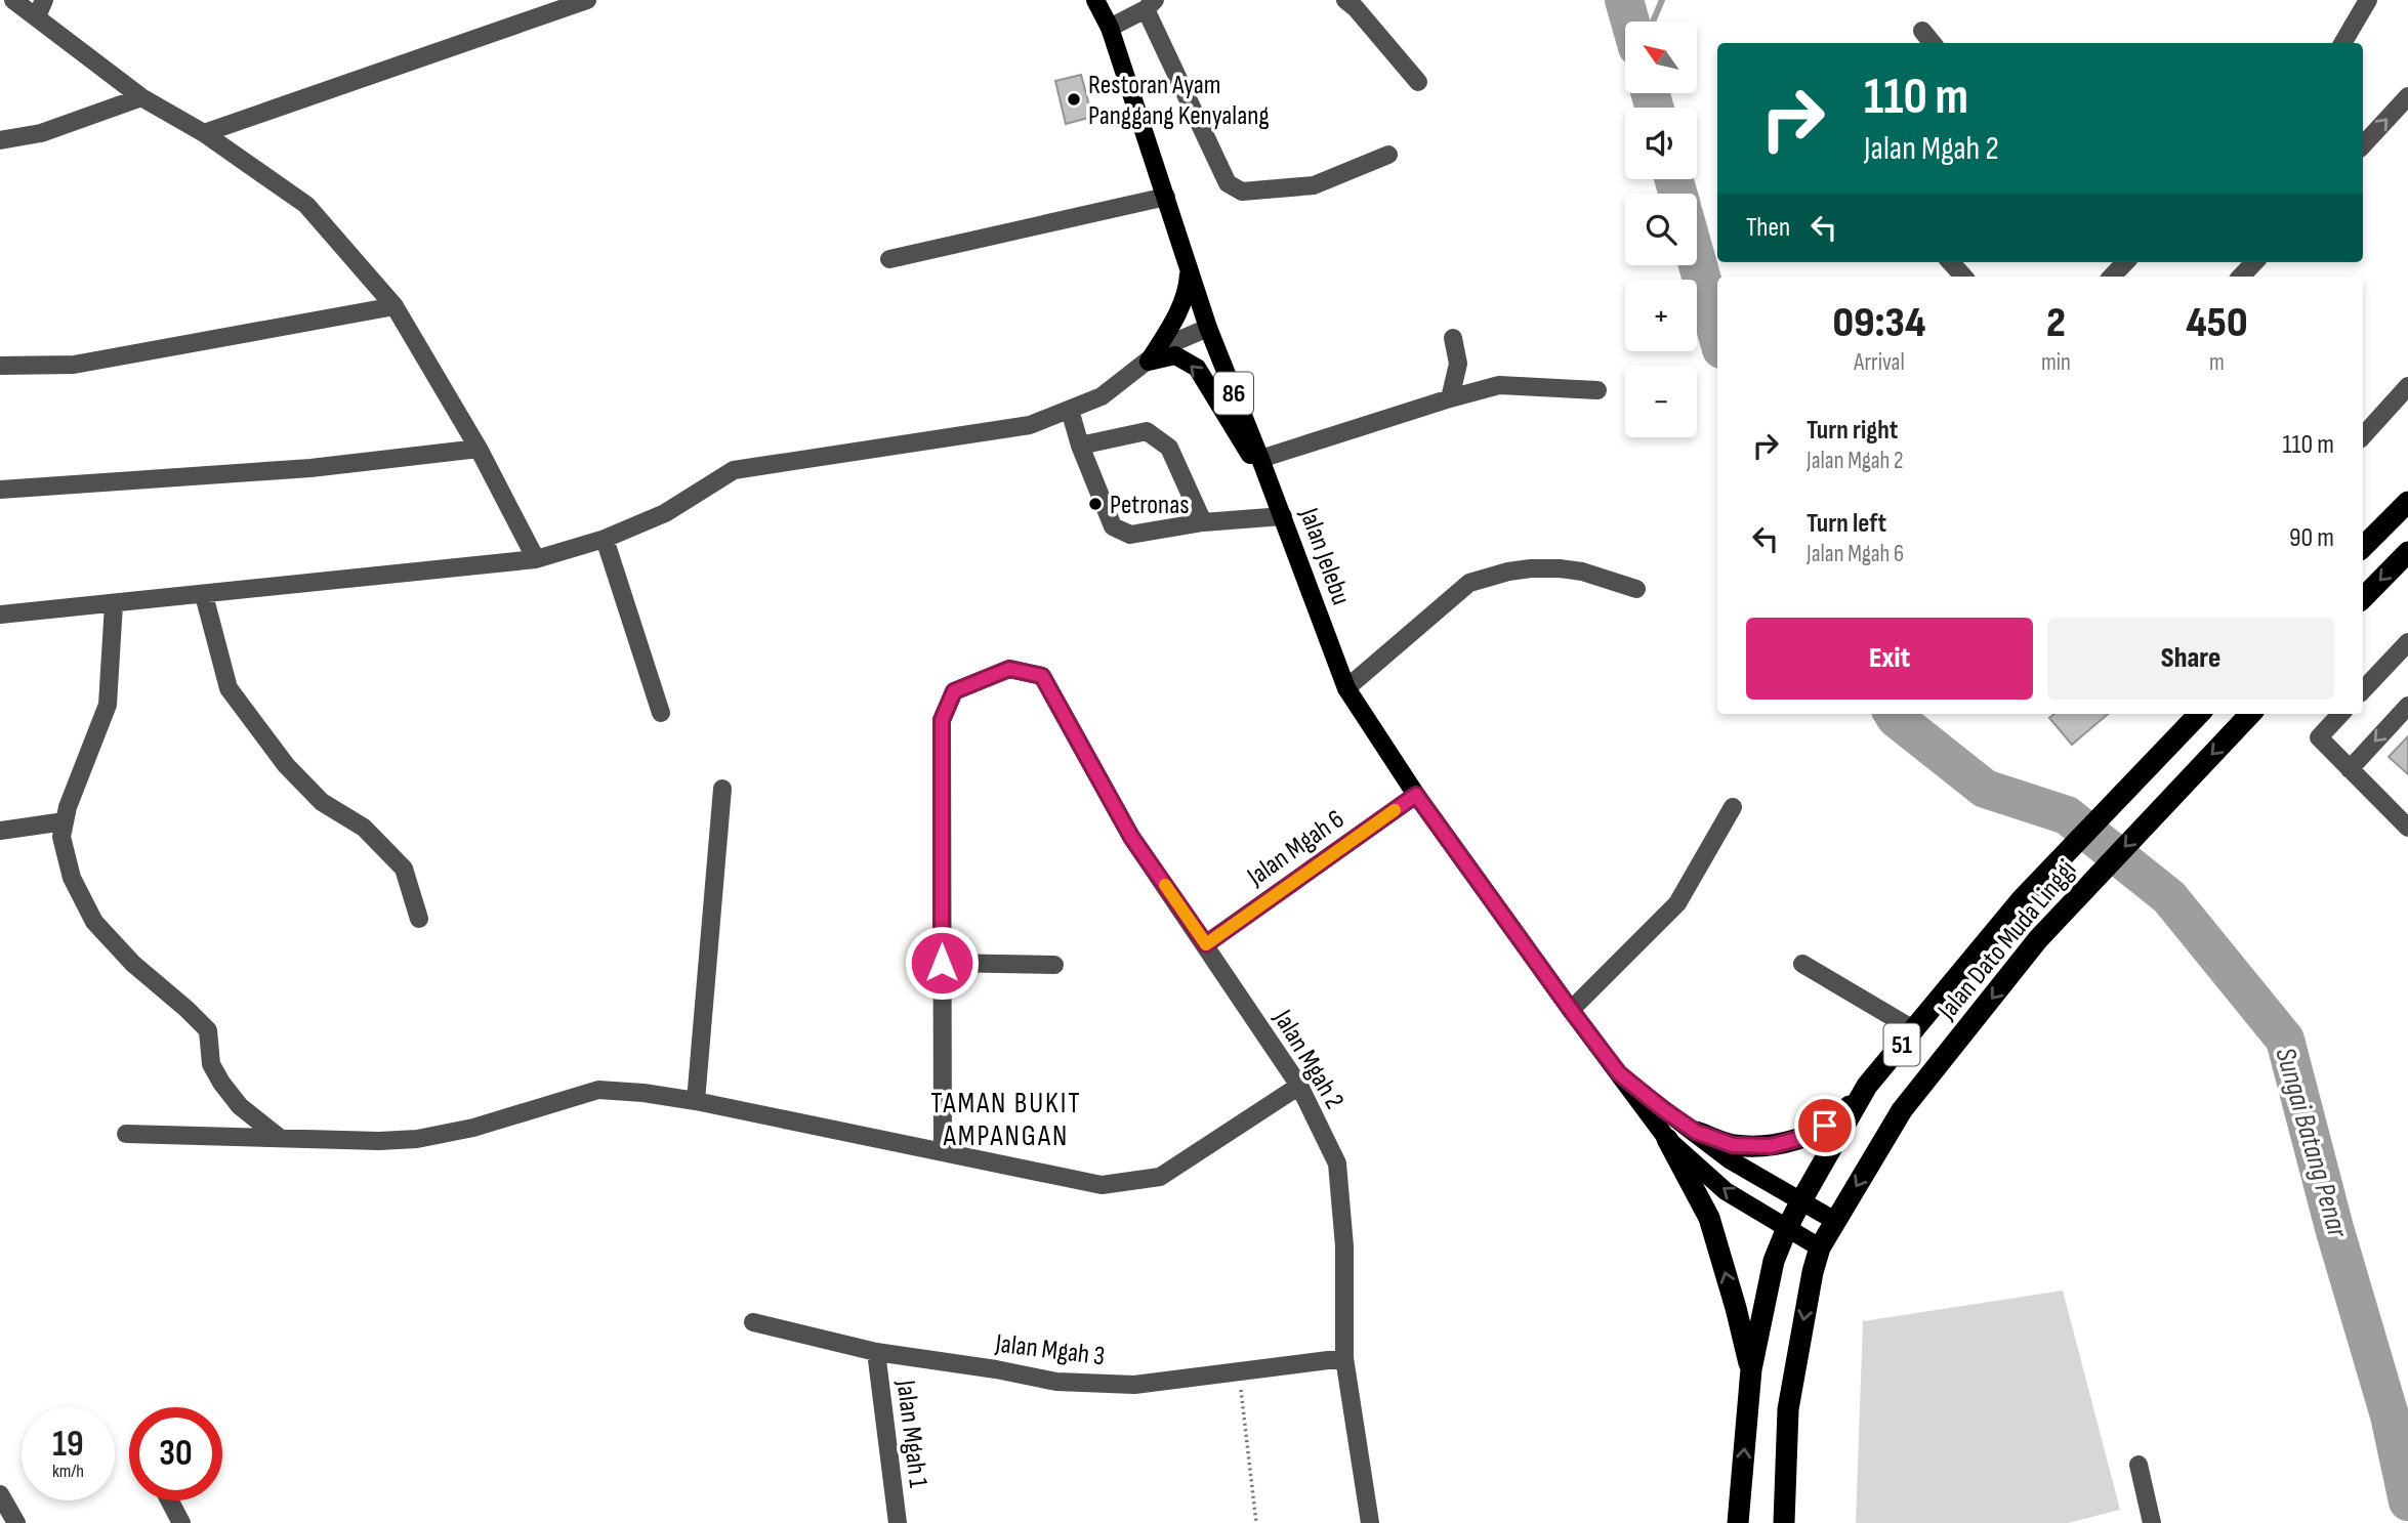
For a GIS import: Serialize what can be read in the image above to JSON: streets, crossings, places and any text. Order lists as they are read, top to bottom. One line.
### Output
{"streets":{"highway":["Jalan Dato Muda Linggi","51"],"main road":["86","Jalan Jelebu"],"street":["Jalan Mgah 6","Jalan Mgah 2","Jalan Mgah 3","Jalan Mgah 1"]},"crossings":[["Jalan Jelebu","Jalan Mgah 6"],["Jalan Jelebu","Jalan Dato Muda Linggi"],["Jalan Mgah 6","Jalan Mgah 2"],["Jalan Mgah 2","Jalan Mgah 3"],["Jalan Mgah 3","Jalan Mgah 1"]],"districts":["TAMAN BUKIT AMPANGAN"],"water":["Sungai Batang Penar"],"places":["Restoran Ayam Panggang Kenyalang","Petronas"],"north":"top left","page":{"map_buttons":["+","−"],"turn":["110 m","Jalan Mgah 2"],"then":"Then","eta":["09:34","Arrival","2","min","450","m"],"list":[{"name":"Turn right","note":"Jalan Mgah 2","value":"110 m"},{"name":"Turn left","note":"Jalan Mgah 6","value":"90 m"}],"buttons":["Exit","Share"],"speed":"19 km/h","limit":"30"}}
